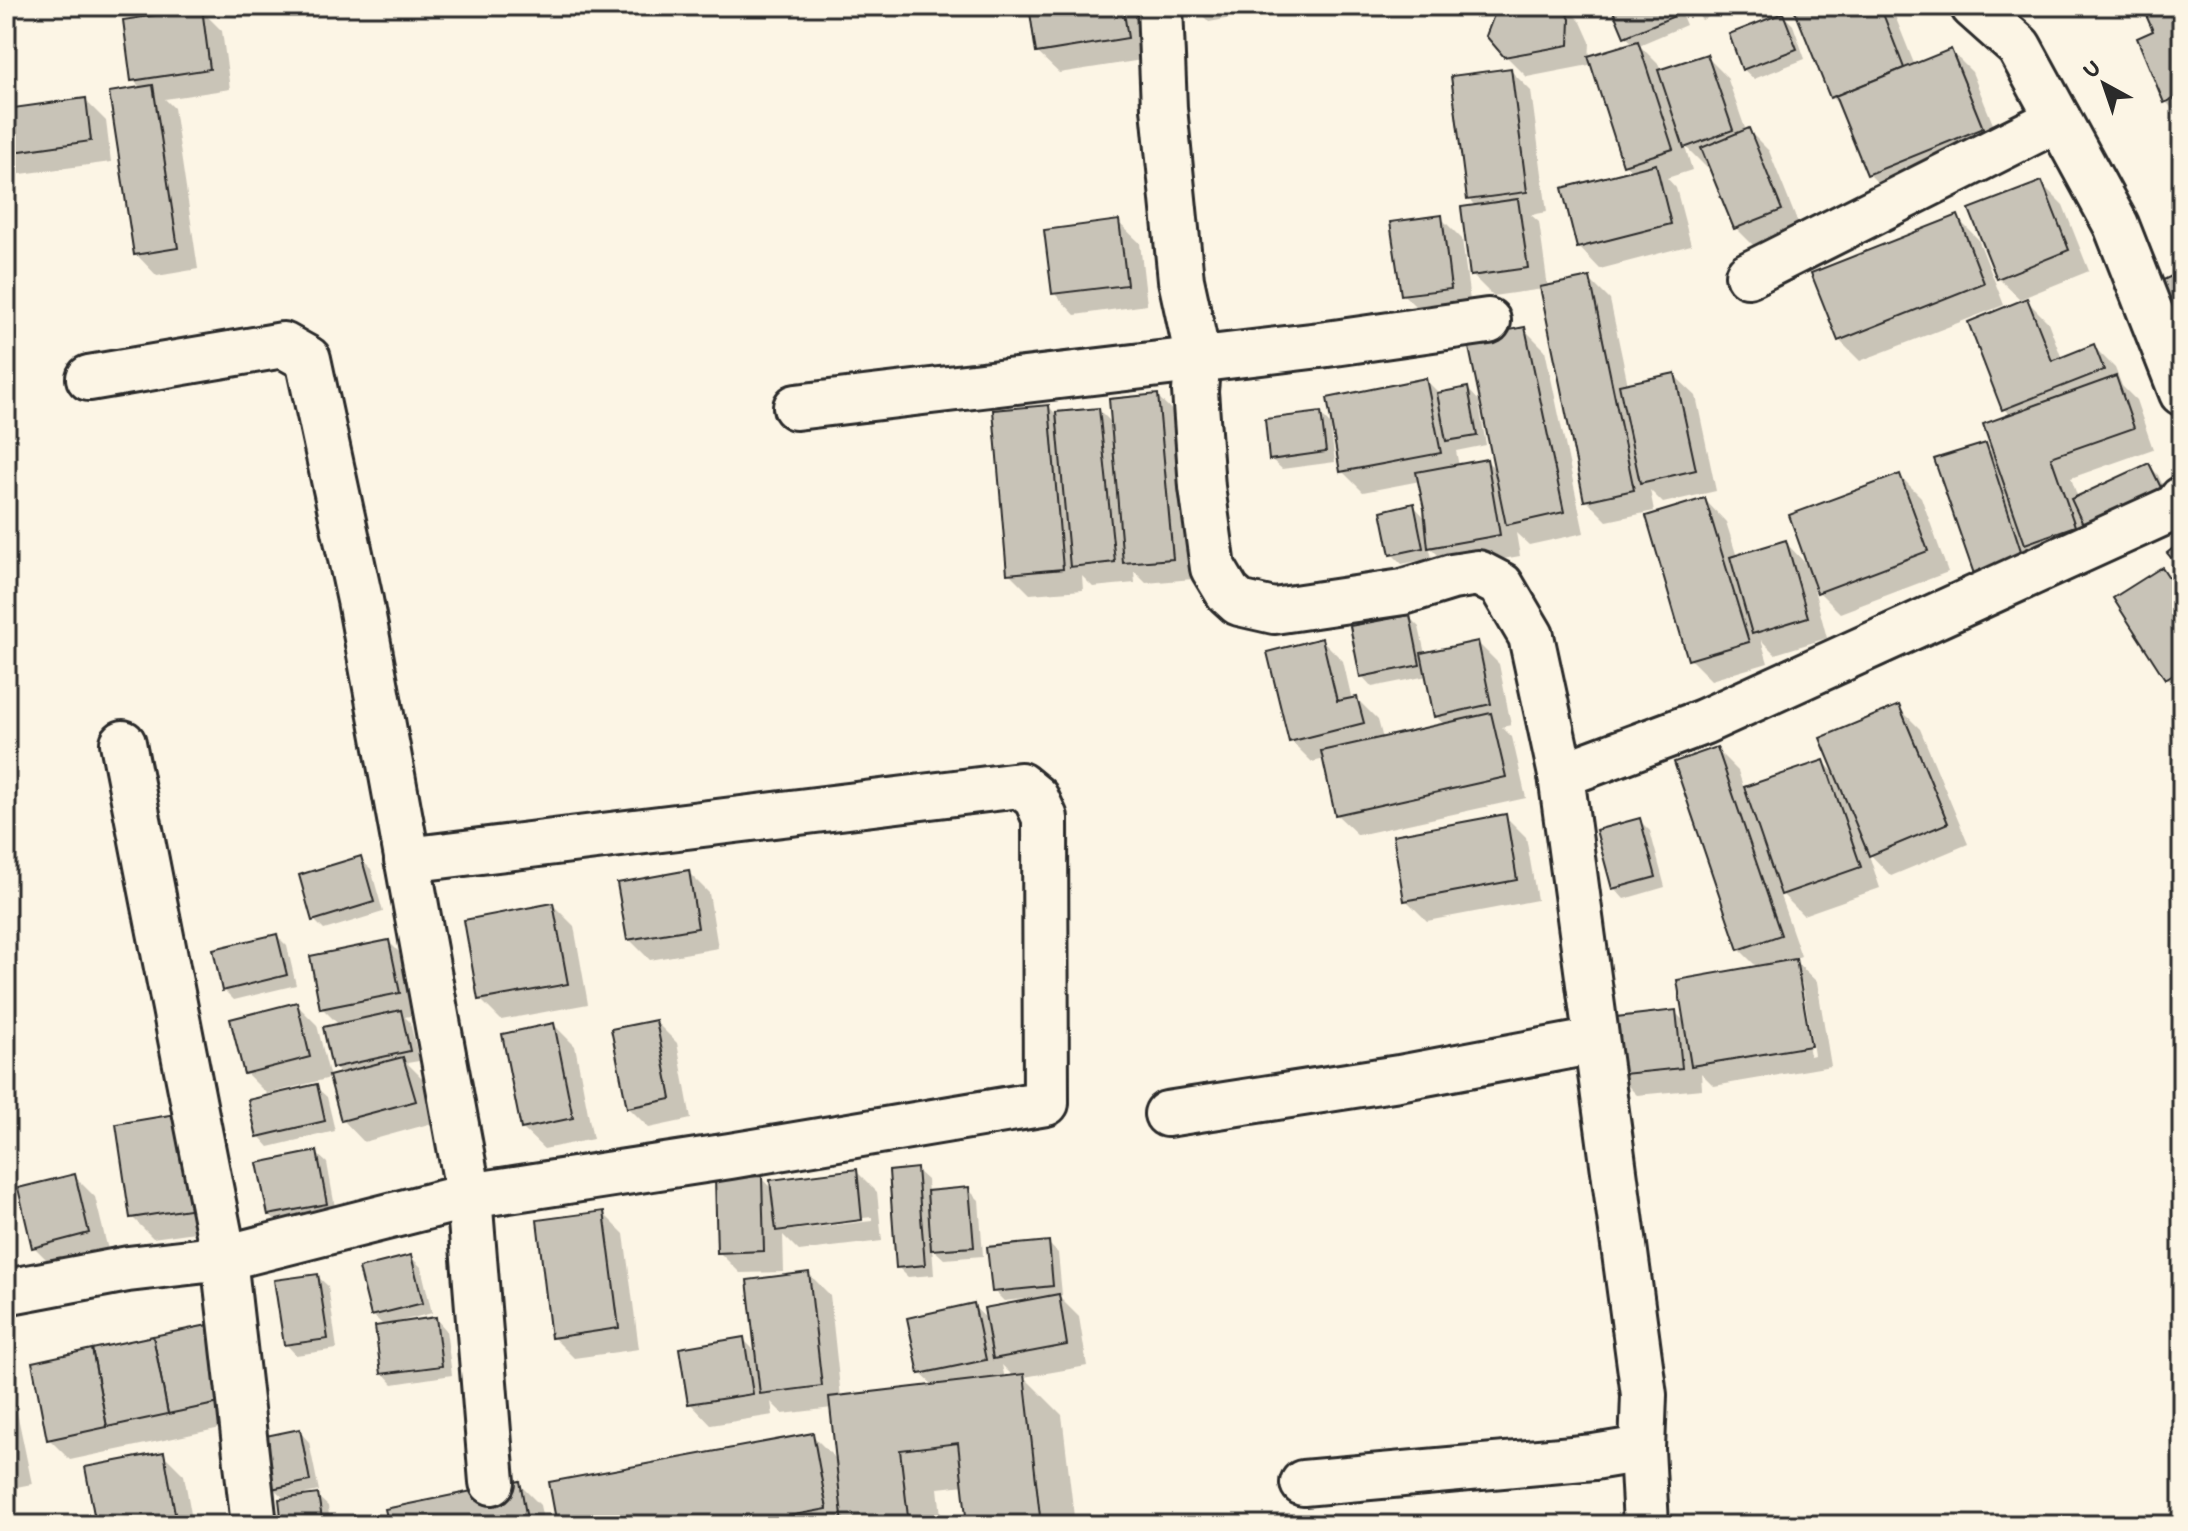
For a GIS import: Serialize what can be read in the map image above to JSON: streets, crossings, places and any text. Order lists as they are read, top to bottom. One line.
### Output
{"north":"top left"}
